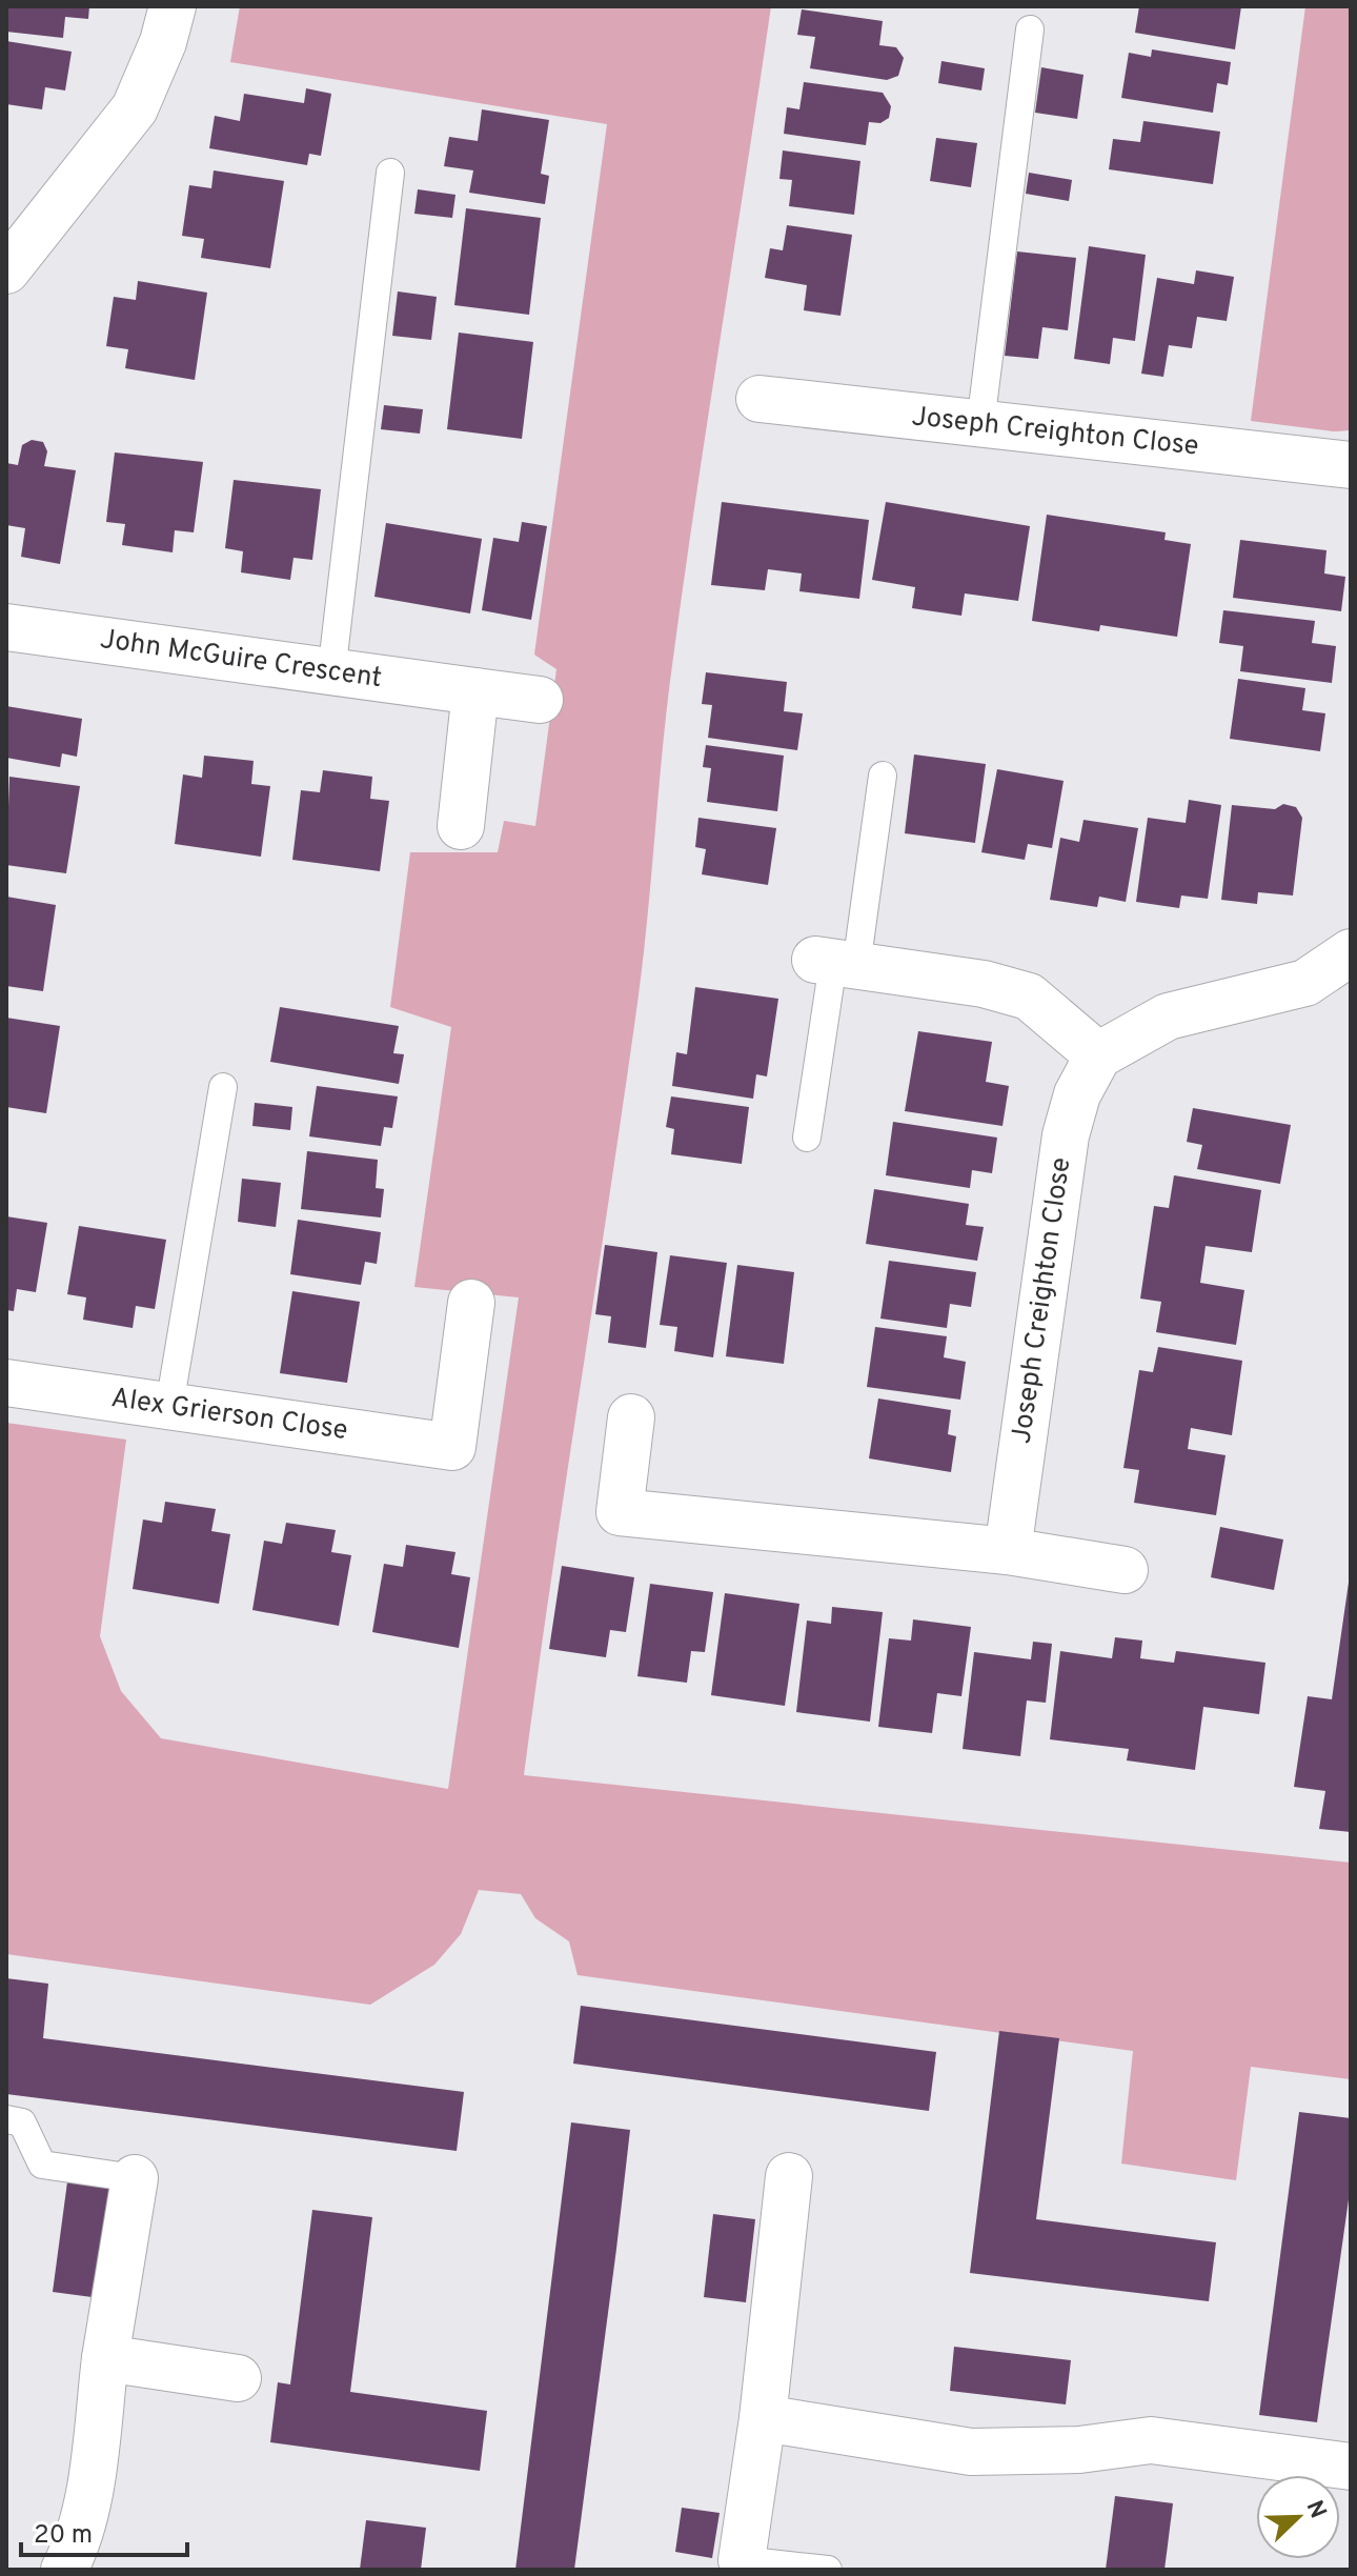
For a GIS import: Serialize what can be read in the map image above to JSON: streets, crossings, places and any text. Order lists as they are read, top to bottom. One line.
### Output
{"streets":{"street":["Joseph Creighton Close","John McGuire Crescent","Alex Grierson Close"]},"scale_bar":"20 m","north":"top right"}
